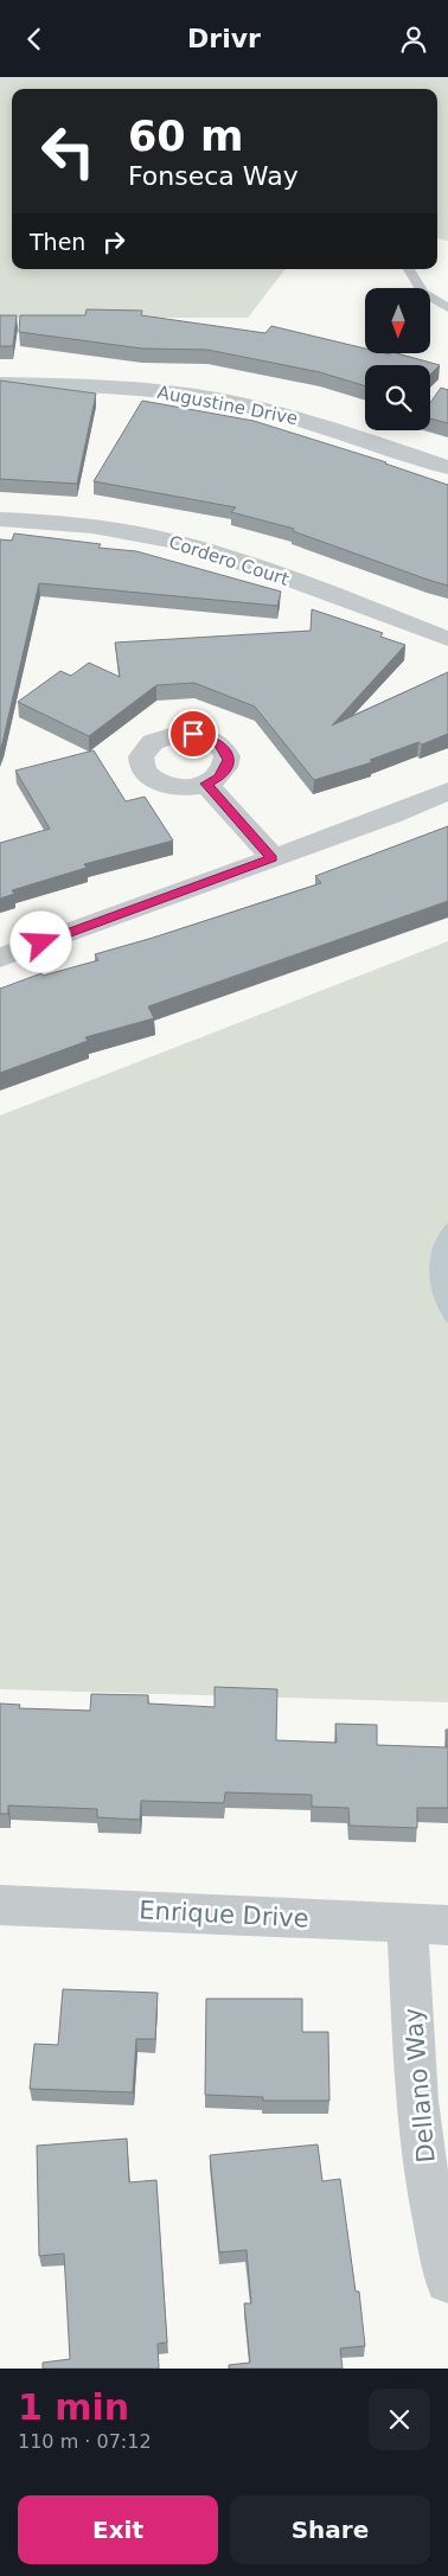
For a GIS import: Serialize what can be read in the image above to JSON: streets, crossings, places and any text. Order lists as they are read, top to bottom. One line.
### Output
{"streets":{"street":["Augustine Drive","Cordero Court","Enrique Drive","Dellano Way"]},"crossings":[["Enrique Drive","Dellano Way"]],"north":"bottom","page":{"header":"Drivr","turn":["60 m","Fonseca Way"],"then":"Then","heading":["1 min","110 m · 07:12"],"buttons":["Exit","Share"]}}
